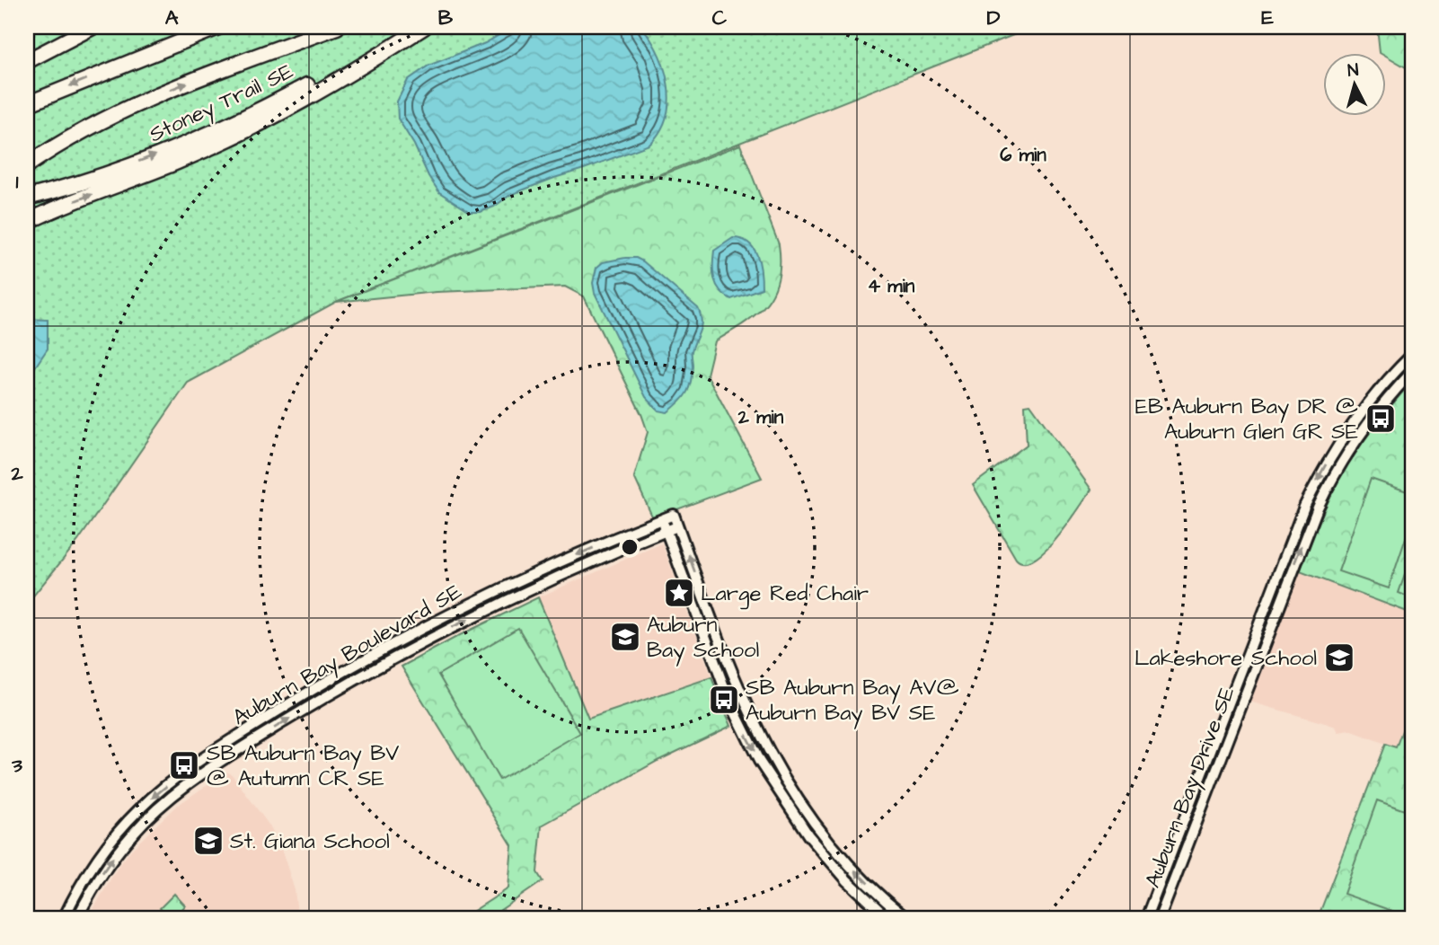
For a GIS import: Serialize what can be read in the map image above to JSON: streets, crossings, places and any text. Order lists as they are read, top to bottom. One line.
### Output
{"streets":{"highway":["Stoney Trail SE"],"street":["Auburn Bay Boulevard SE","Auburn Bay Drive SE"]},"places":{"bus stop":["EB Auburn Bay DR @ Auburn Glen GR SE","SB Auburn Bay AV@ Auburn Bay BV SE","SB Auburn Bay BV @ Autumn CR SE"],"place":["Large Red Chair"],"school or university":["Auburn Bay School","Lakeshore School","St. Giana School"]},"north":"top","grid":{"columns":["A","B","C","D","E"],"rows":["1","2","3"]},"rings":["6 min","4 min","2 min"]}
